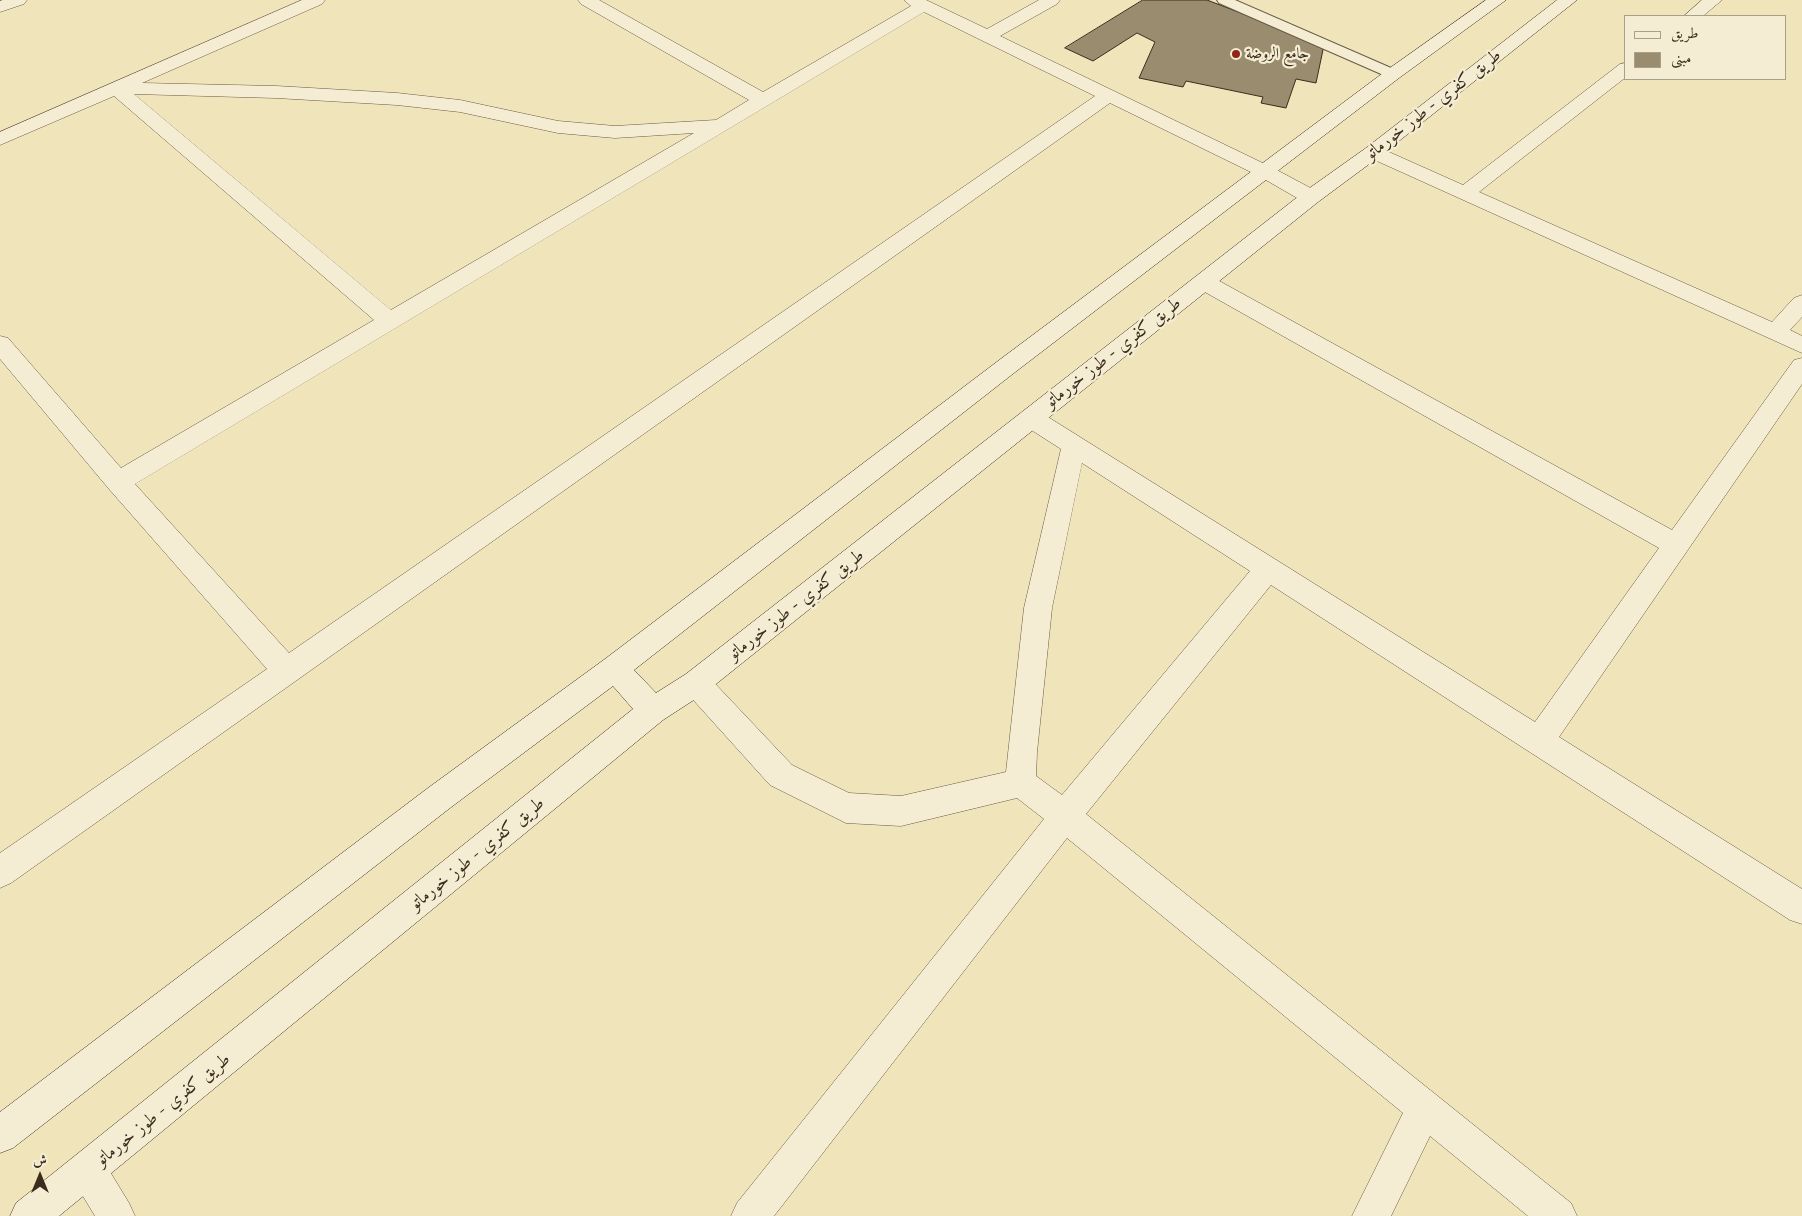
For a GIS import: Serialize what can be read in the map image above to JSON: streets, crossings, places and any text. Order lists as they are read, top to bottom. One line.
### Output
{"streets":{"street":["طريق كفري - طوز خورماتو"]},"places":["جامع الروضة"],"legend":["طريق","مبنى"],"north":"top"}
